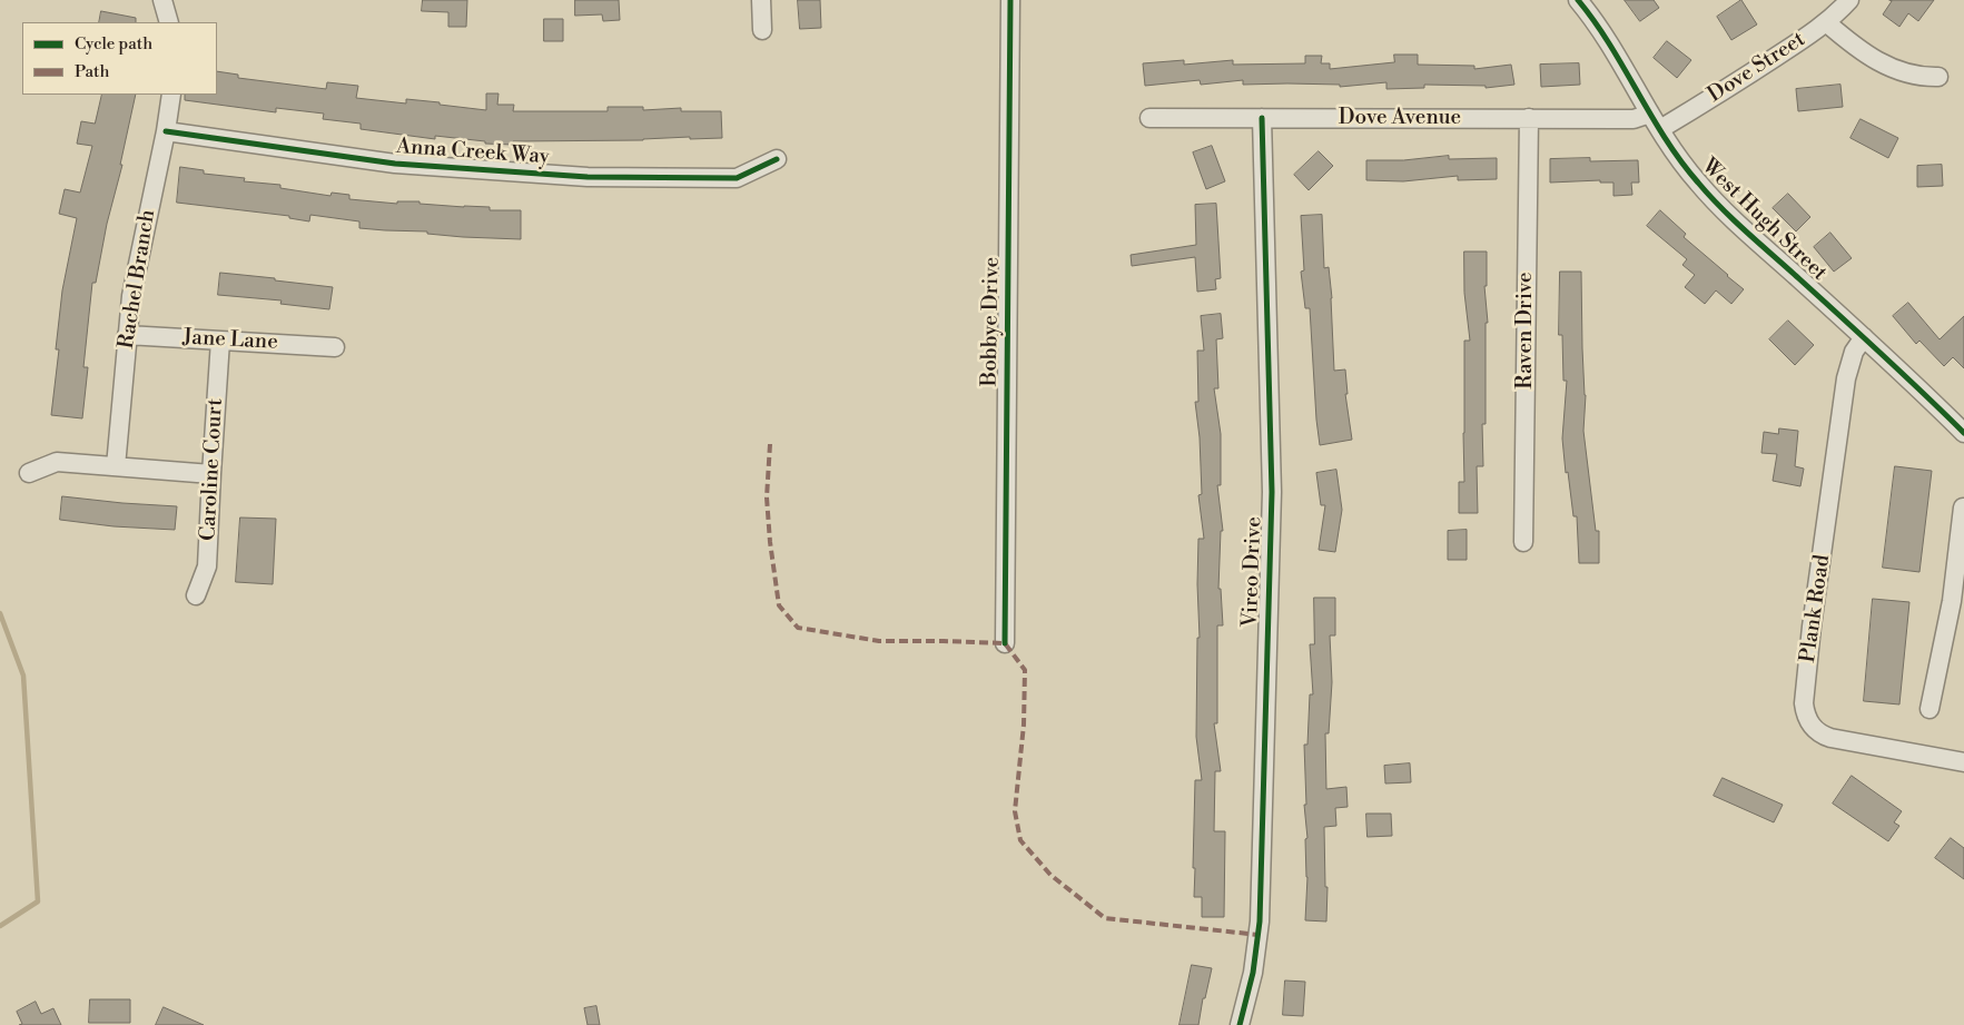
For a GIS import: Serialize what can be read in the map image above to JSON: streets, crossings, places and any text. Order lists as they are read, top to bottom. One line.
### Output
{"streets":{"street":["Dove Street","Dove Avenue","Anna Creek Way","West Hugh Street","Rachel Branch","Bobbye Drive","Raven Drive","Jane Lane","Caroline Court","Vireo Drive","Plank Road"]},"crossings":[["Dove Street","West Hugh Street"],["Dove Avenue","West Hugh Street"],["Dove Avenue","Raven Drive"],["Dove Avenue","Vireo Drive"],["Anna Creek Way","Rachel Branch"],["West Hugh Street","Plank Road"],["Rachel Branch","Jane Lane"],["Jane Lane","Caroline Court"]],"legend":["Cycle path","Path"]}
